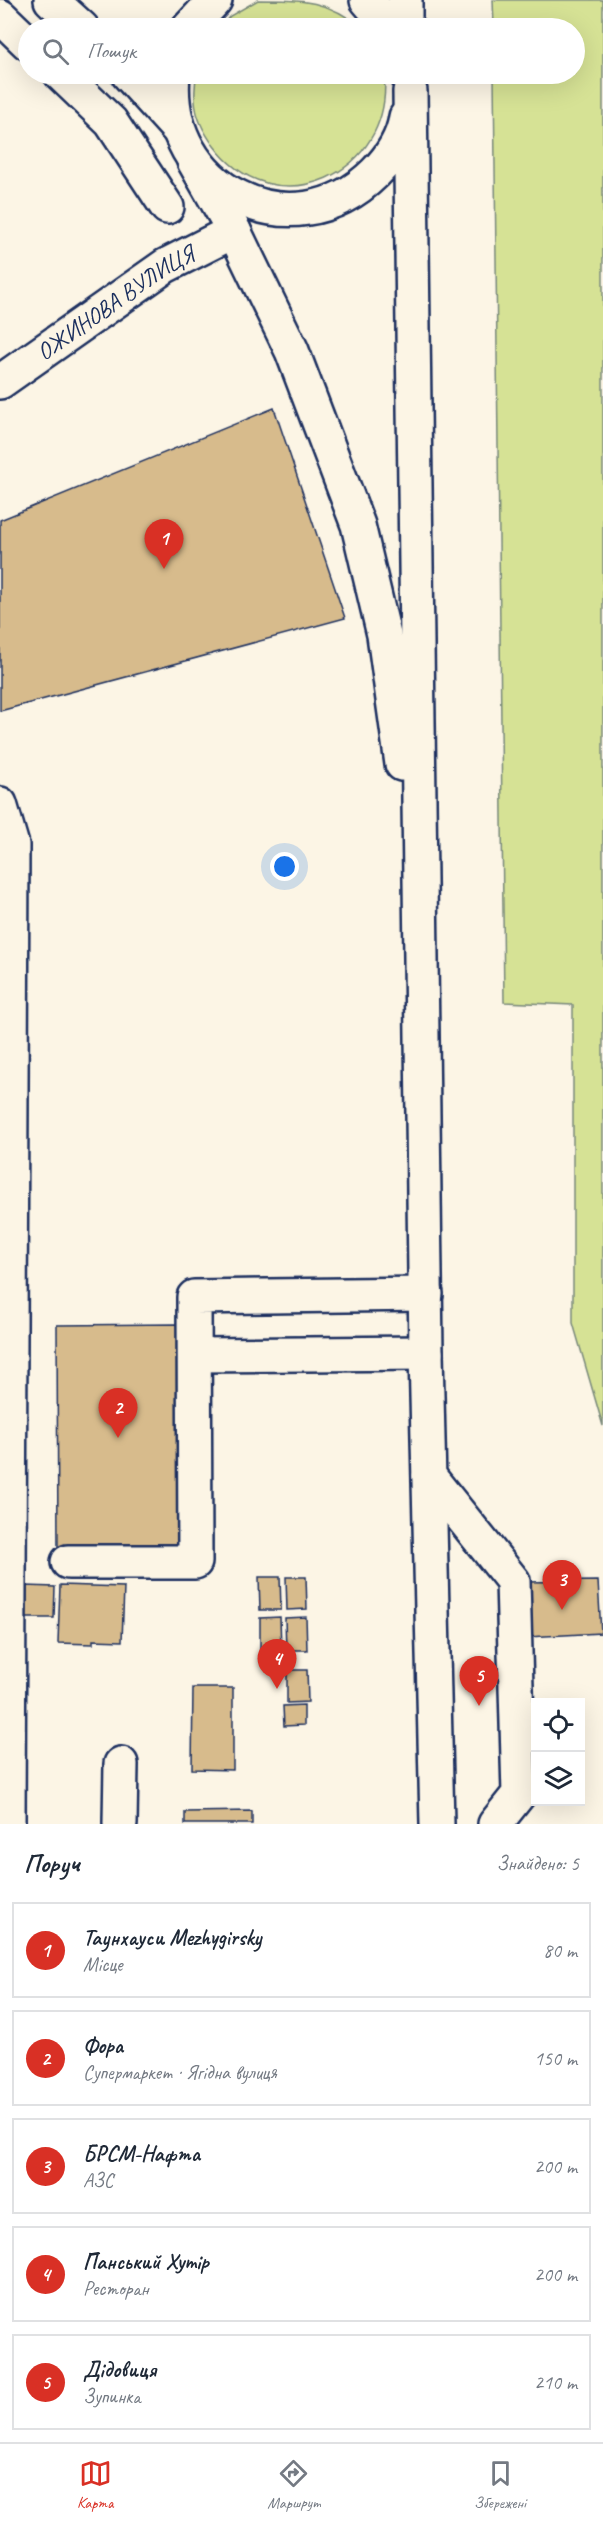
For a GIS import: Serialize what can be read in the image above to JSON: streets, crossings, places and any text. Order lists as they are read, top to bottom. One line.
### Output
{"streets":{"main road":["ОЖИНОВА ВУЛИЦЯ"]},"page":{"search":"Пошук","pins":["1","2","3","4","5"],"heading":["Поруч","Знайдено: 5"],"list":[{"mark":"1","name":"Таунхауси Mezhygirsky","note":"Місце","value":"80 m"},{"mark":"2","name":"Фора","note":"Супермаркет · Ягідна вулиця","value":"150 m"},{"mark":"3","name":"БРСМ-Нафта","note":"АЗС","value":"200 m"},{"mark":"4","name":"Панський Хутір","note":"Ресторан","value":"200 m"},{"mark":"5","name":"Дідовиця","note":"Зупинка","value":"210 m"}],"nav":["Карта","Маршрут","Збережені"]}}
